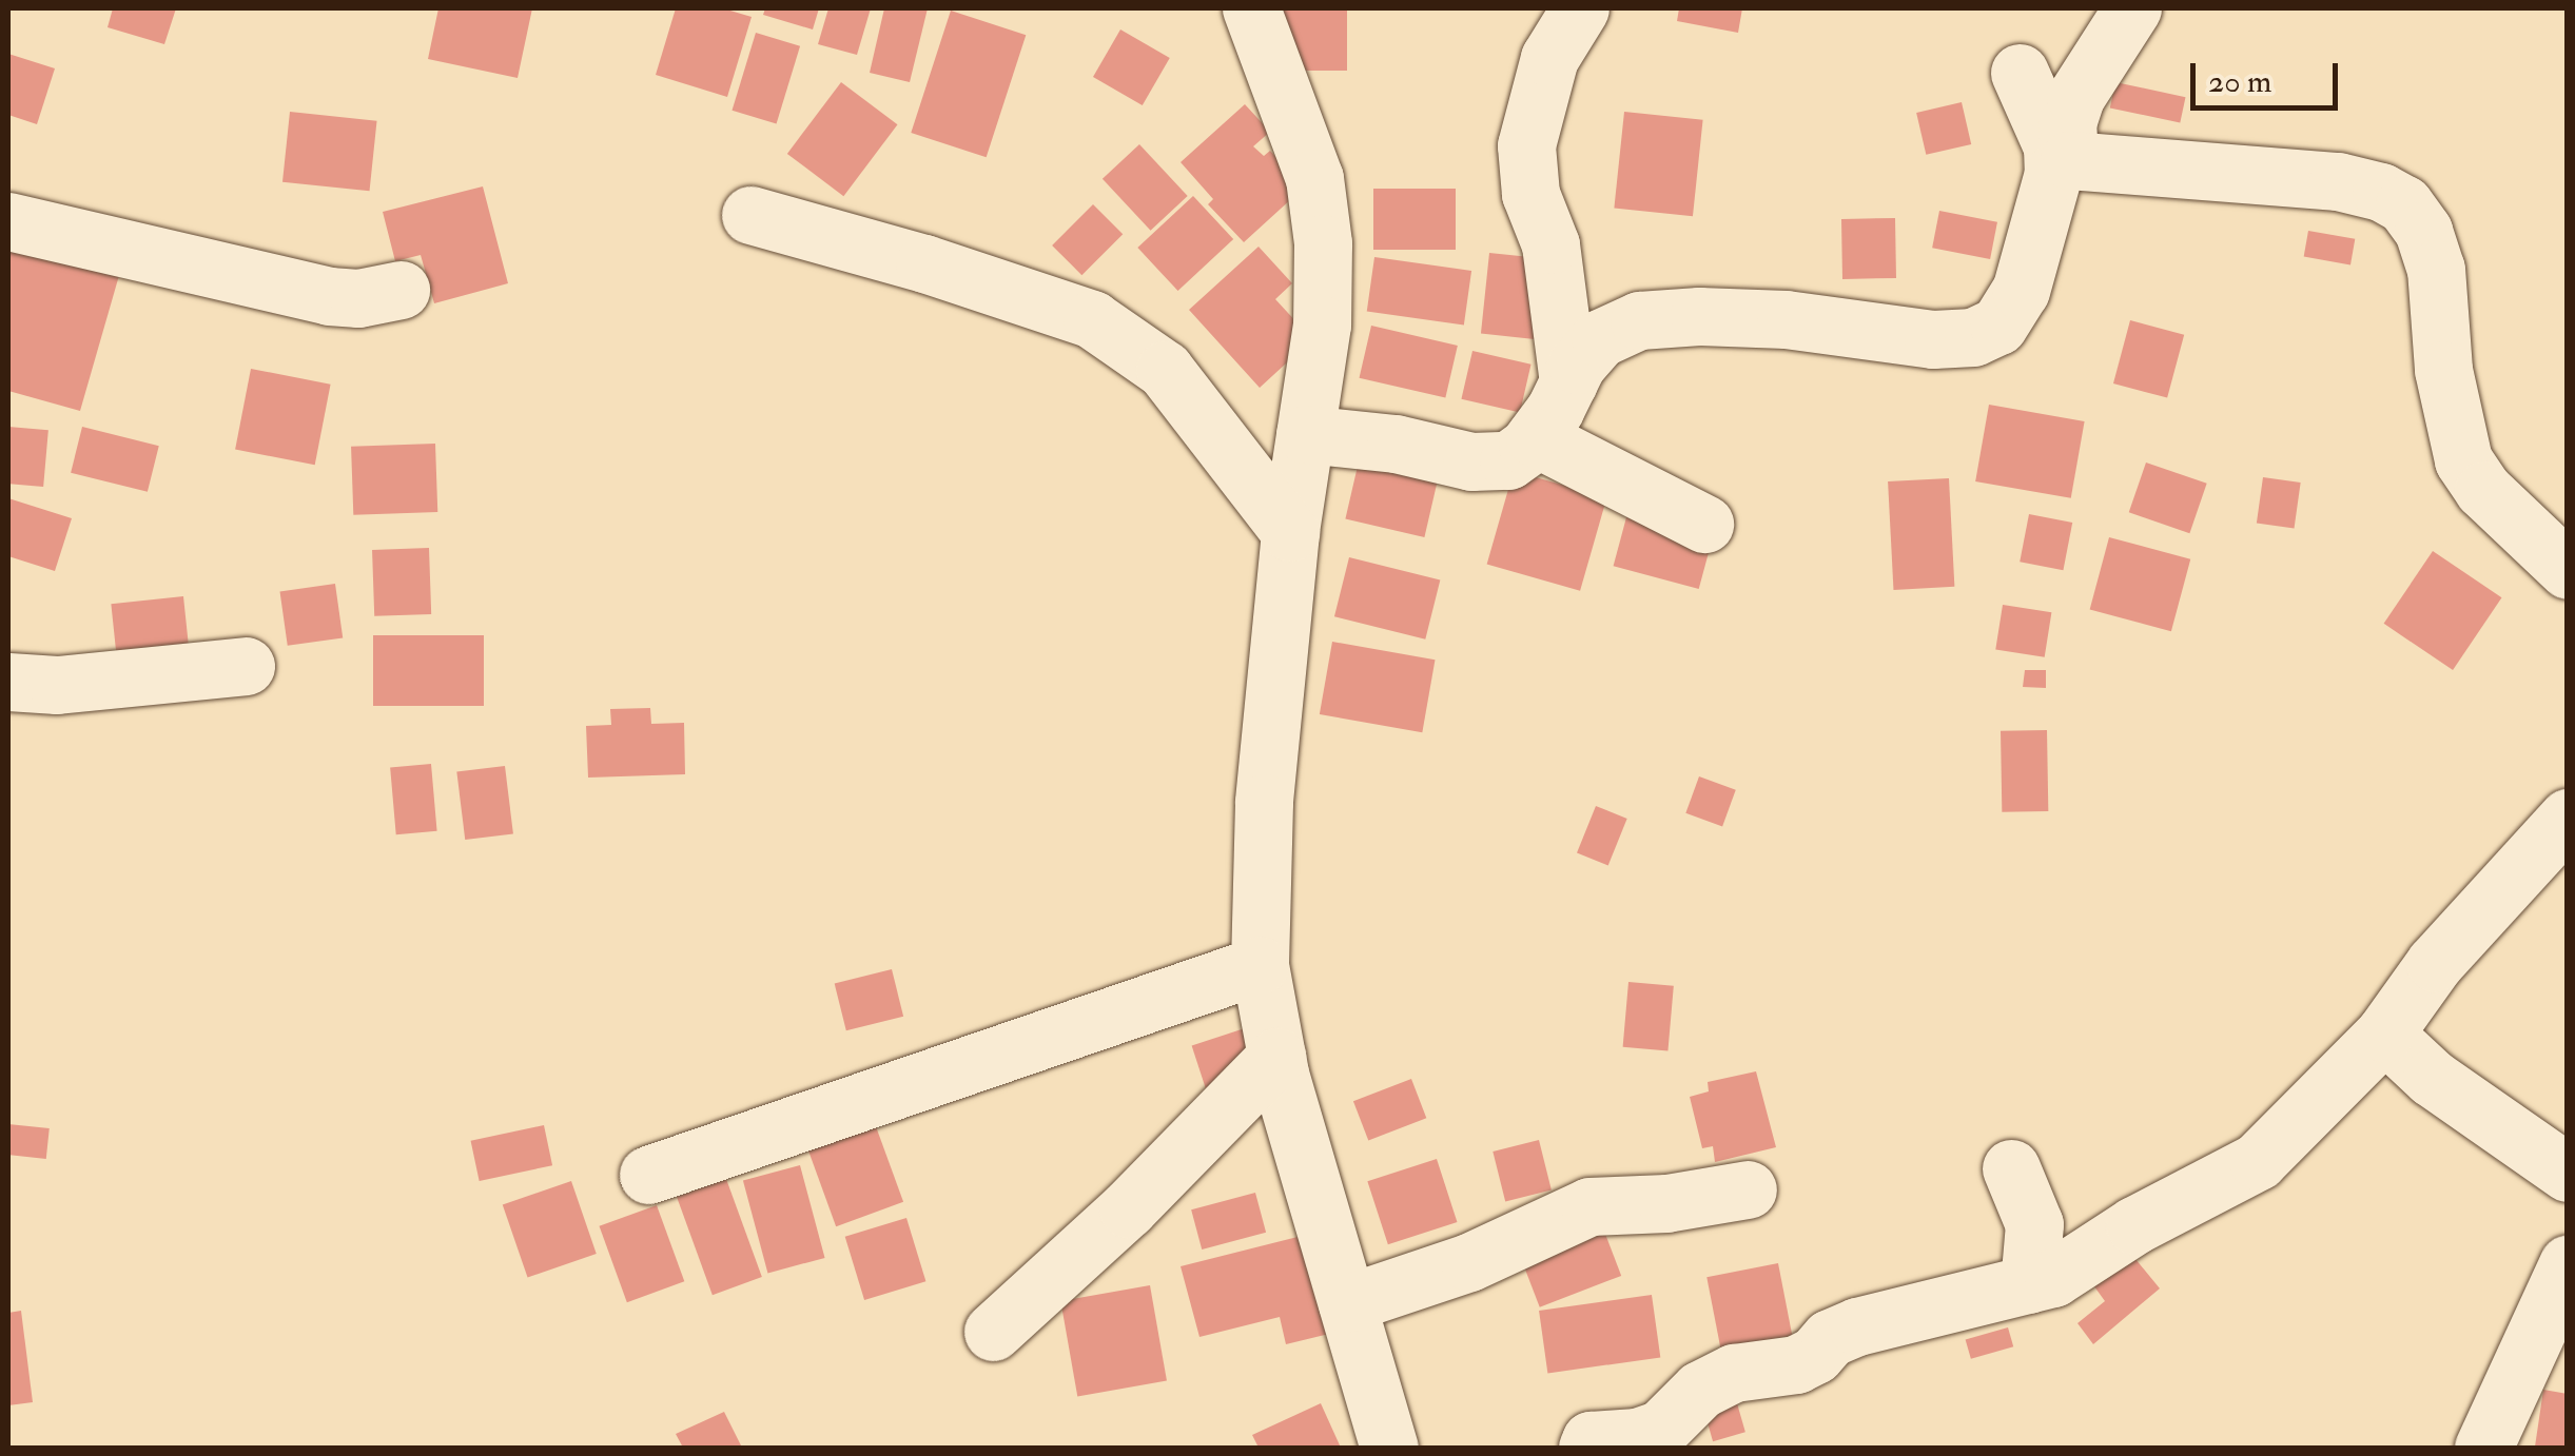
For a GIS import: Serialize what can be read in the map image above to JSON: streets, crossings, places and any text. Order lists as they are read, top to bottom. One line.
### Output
{"scale_bar":"20 m"}
